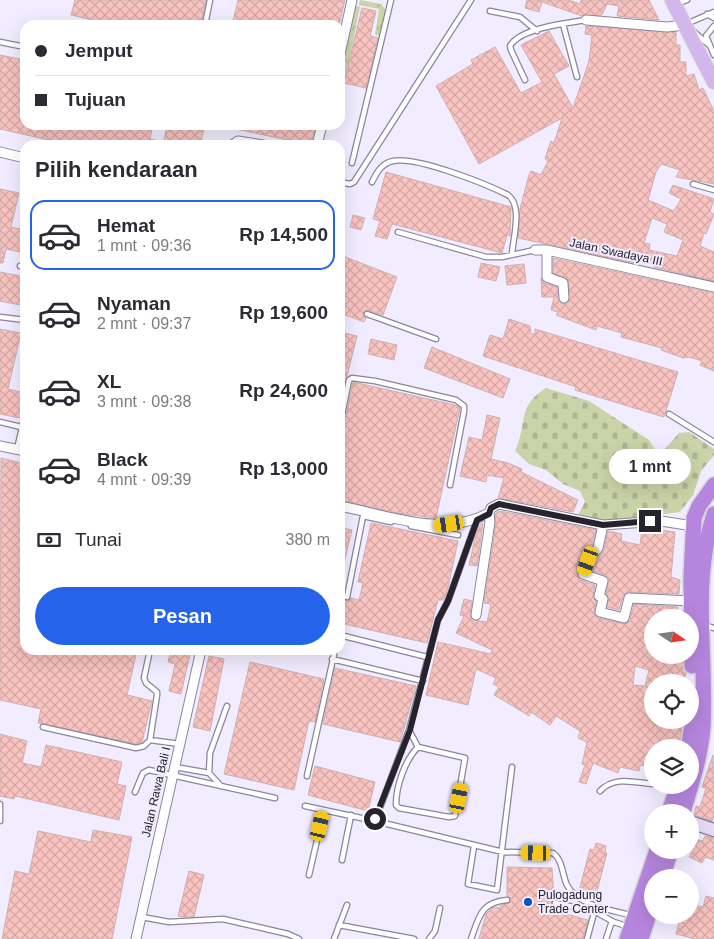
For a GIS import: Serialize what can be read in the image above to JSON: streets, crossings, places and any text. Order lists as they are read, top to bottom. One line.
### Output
{"streets":{"street":["Jalan Swadaya III","Jalan Rawa Bali I"]},"places":["Pulogadung Trade Center"],"north":"right","page":{"banner":["Jemput","Tujuan"],"heading":"Pilih kendaraan","list":[{"name":"Hemat","note":"1 mnt · 09:36","value":"Rp 14,500"},{"name":"Nyaman","note":"2 mnt · 09:37","value":"Rp 19,600"},{"name":"XL","note":"3 mnt · 09:38","value":"Rp 24,600"},{"name":"Black","note":"4 mnt · 09:39","value":"Rp 13,000"}],"bubble":"1 mnt","pay":["Tunai","380 m"],"buttons":"Pesan","map_buttons":["+","−"]}}
